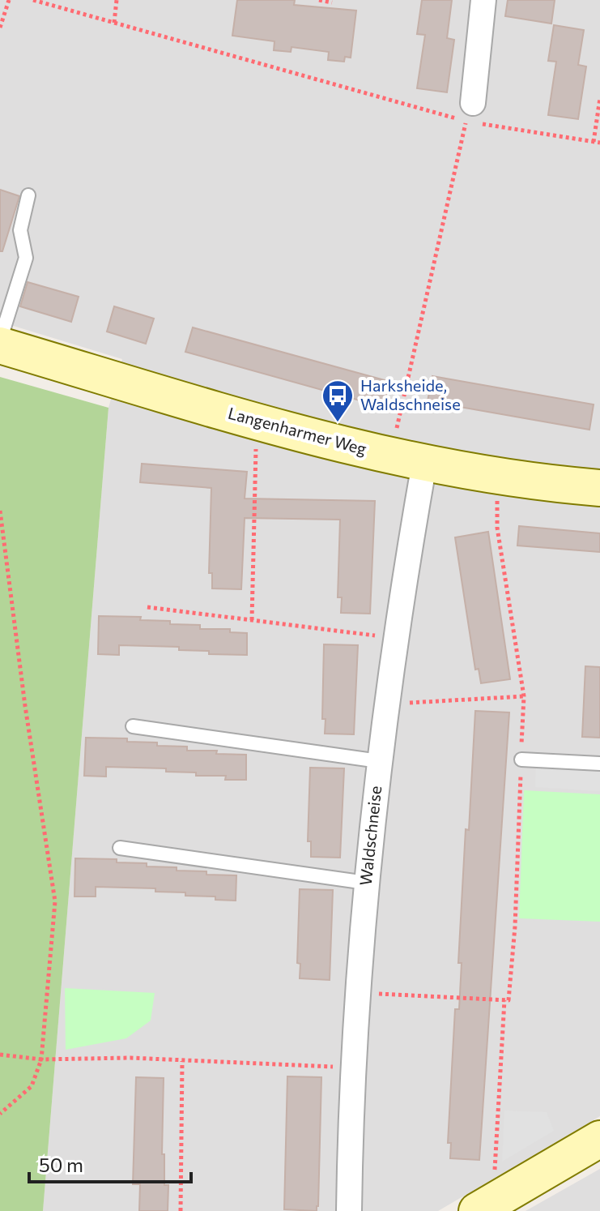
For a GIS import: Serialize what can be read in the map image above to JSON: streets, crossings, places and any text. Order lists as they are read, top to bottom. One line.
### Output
{"streets":{"main road":["Langenharmer Weg"],"street":["Waldschneise"]},"crossings":[["Langenharmer Weg","Waldschneise"]],"places":{"bus stop":["Harksheide, Waldschneise"]},"scale_bar":"50 m"}
